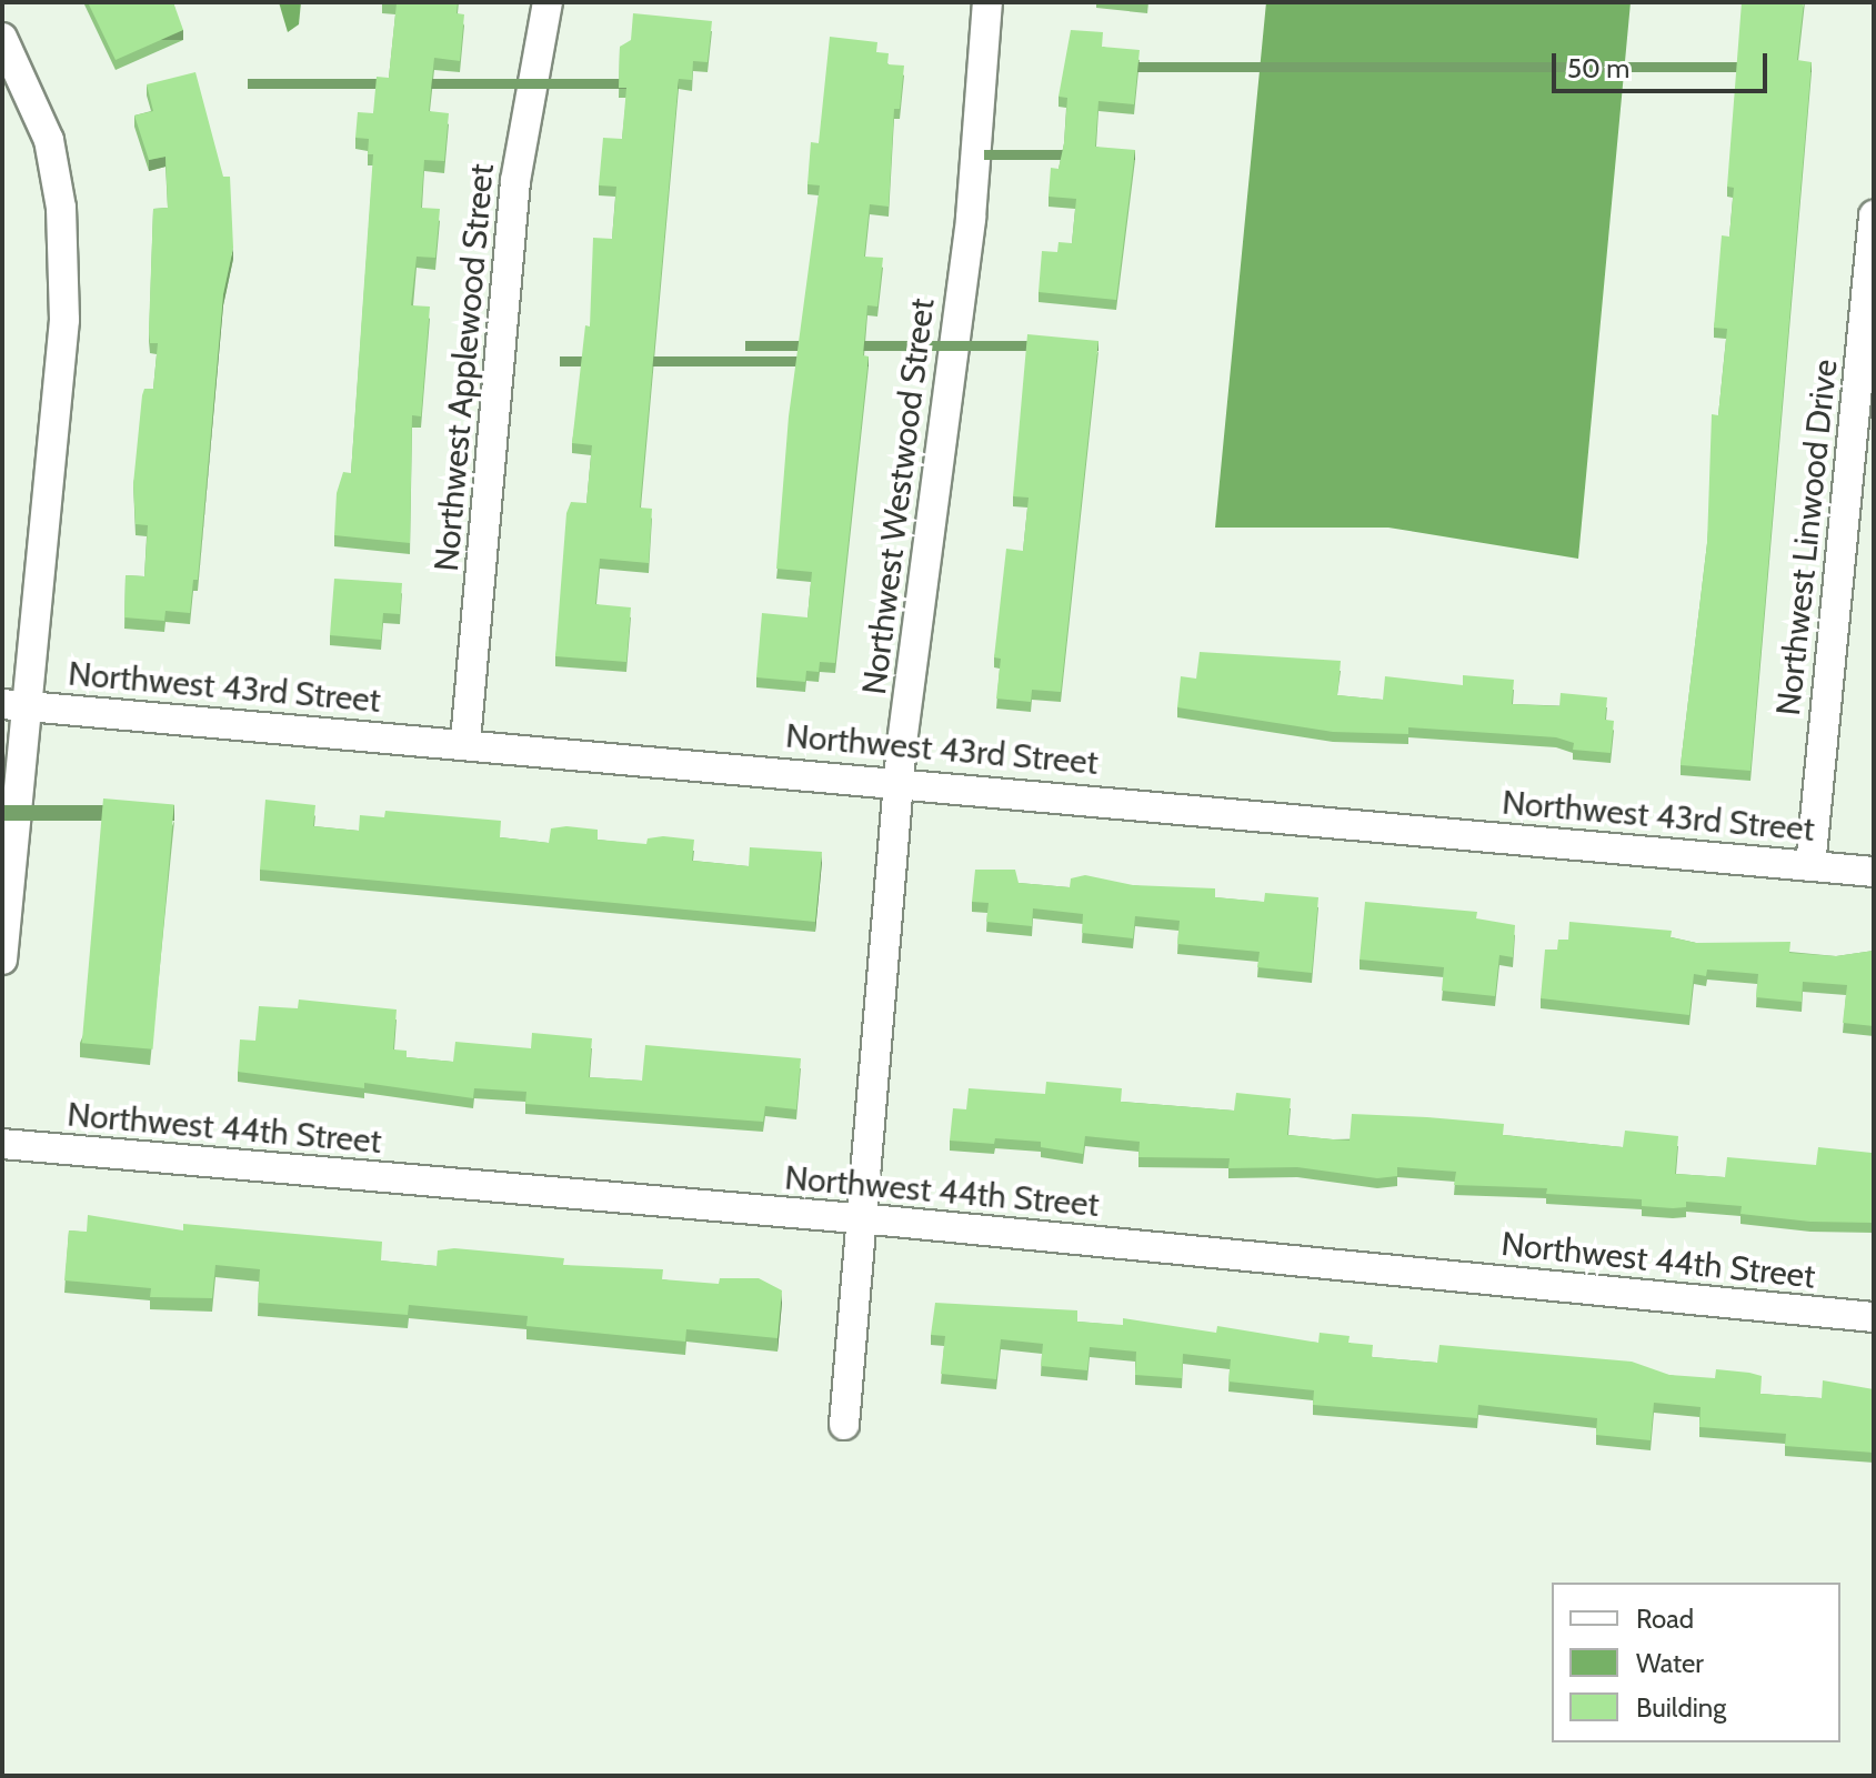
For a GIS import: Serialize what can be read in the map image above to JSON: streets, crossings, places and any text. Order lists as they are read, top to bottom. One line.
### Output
{"streets":{"street":["Northwest Applewood Street","Northwest Westwood Street","Northwest Linwood Drive","Northwest 43rd Street","Northwest 44th Street"]},"crossings":[["Northwest Applewood Street","Northwest 43rd Street"],["Northwest Westwood Street","Northwest 43rd Street"],["Northwest Westwood Street","Northwest 44th Street"],["Northwest Linwood Drive","Northwest 43rd Street"]],"legend":["Road","Water","Building"],"scale_bar":"50 m"}
